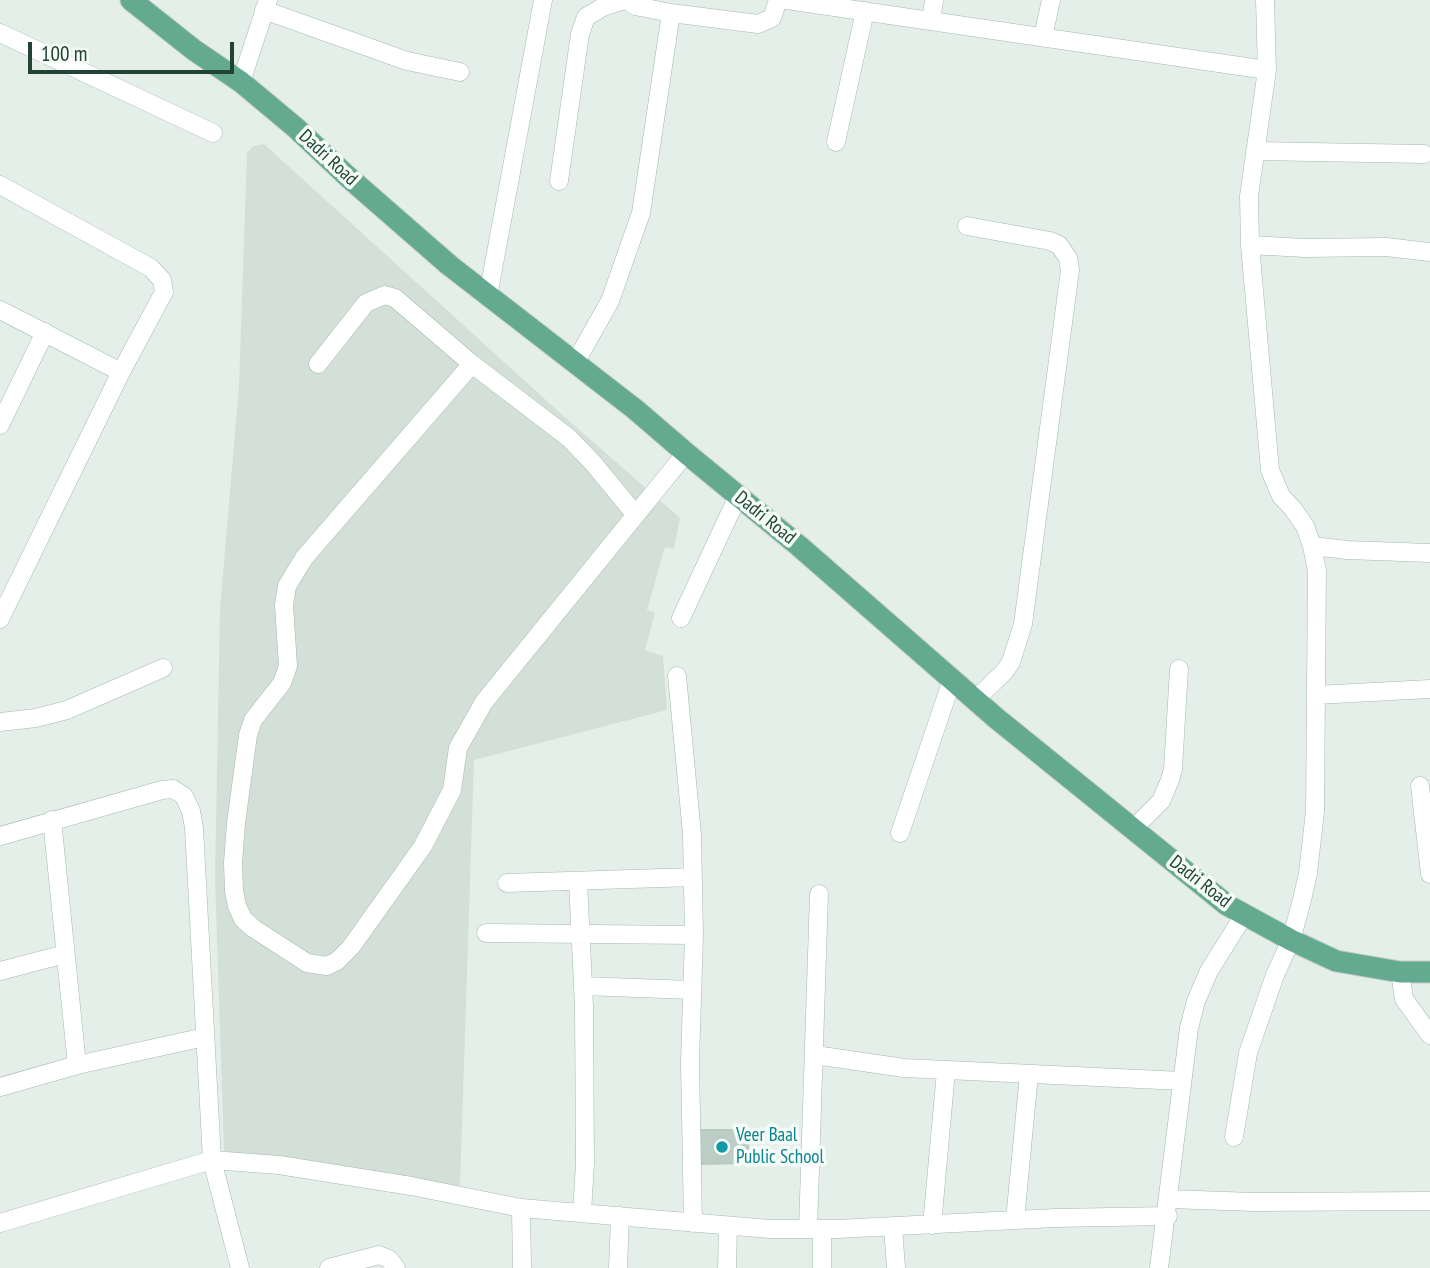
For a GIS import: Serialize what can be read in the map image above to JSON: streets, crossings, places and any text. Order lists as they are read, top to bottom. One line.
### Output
{"streets":{"main road":["Dadri Road"]},"places":["Veer Baal Public School"],"scale_bar":"100 m"}
